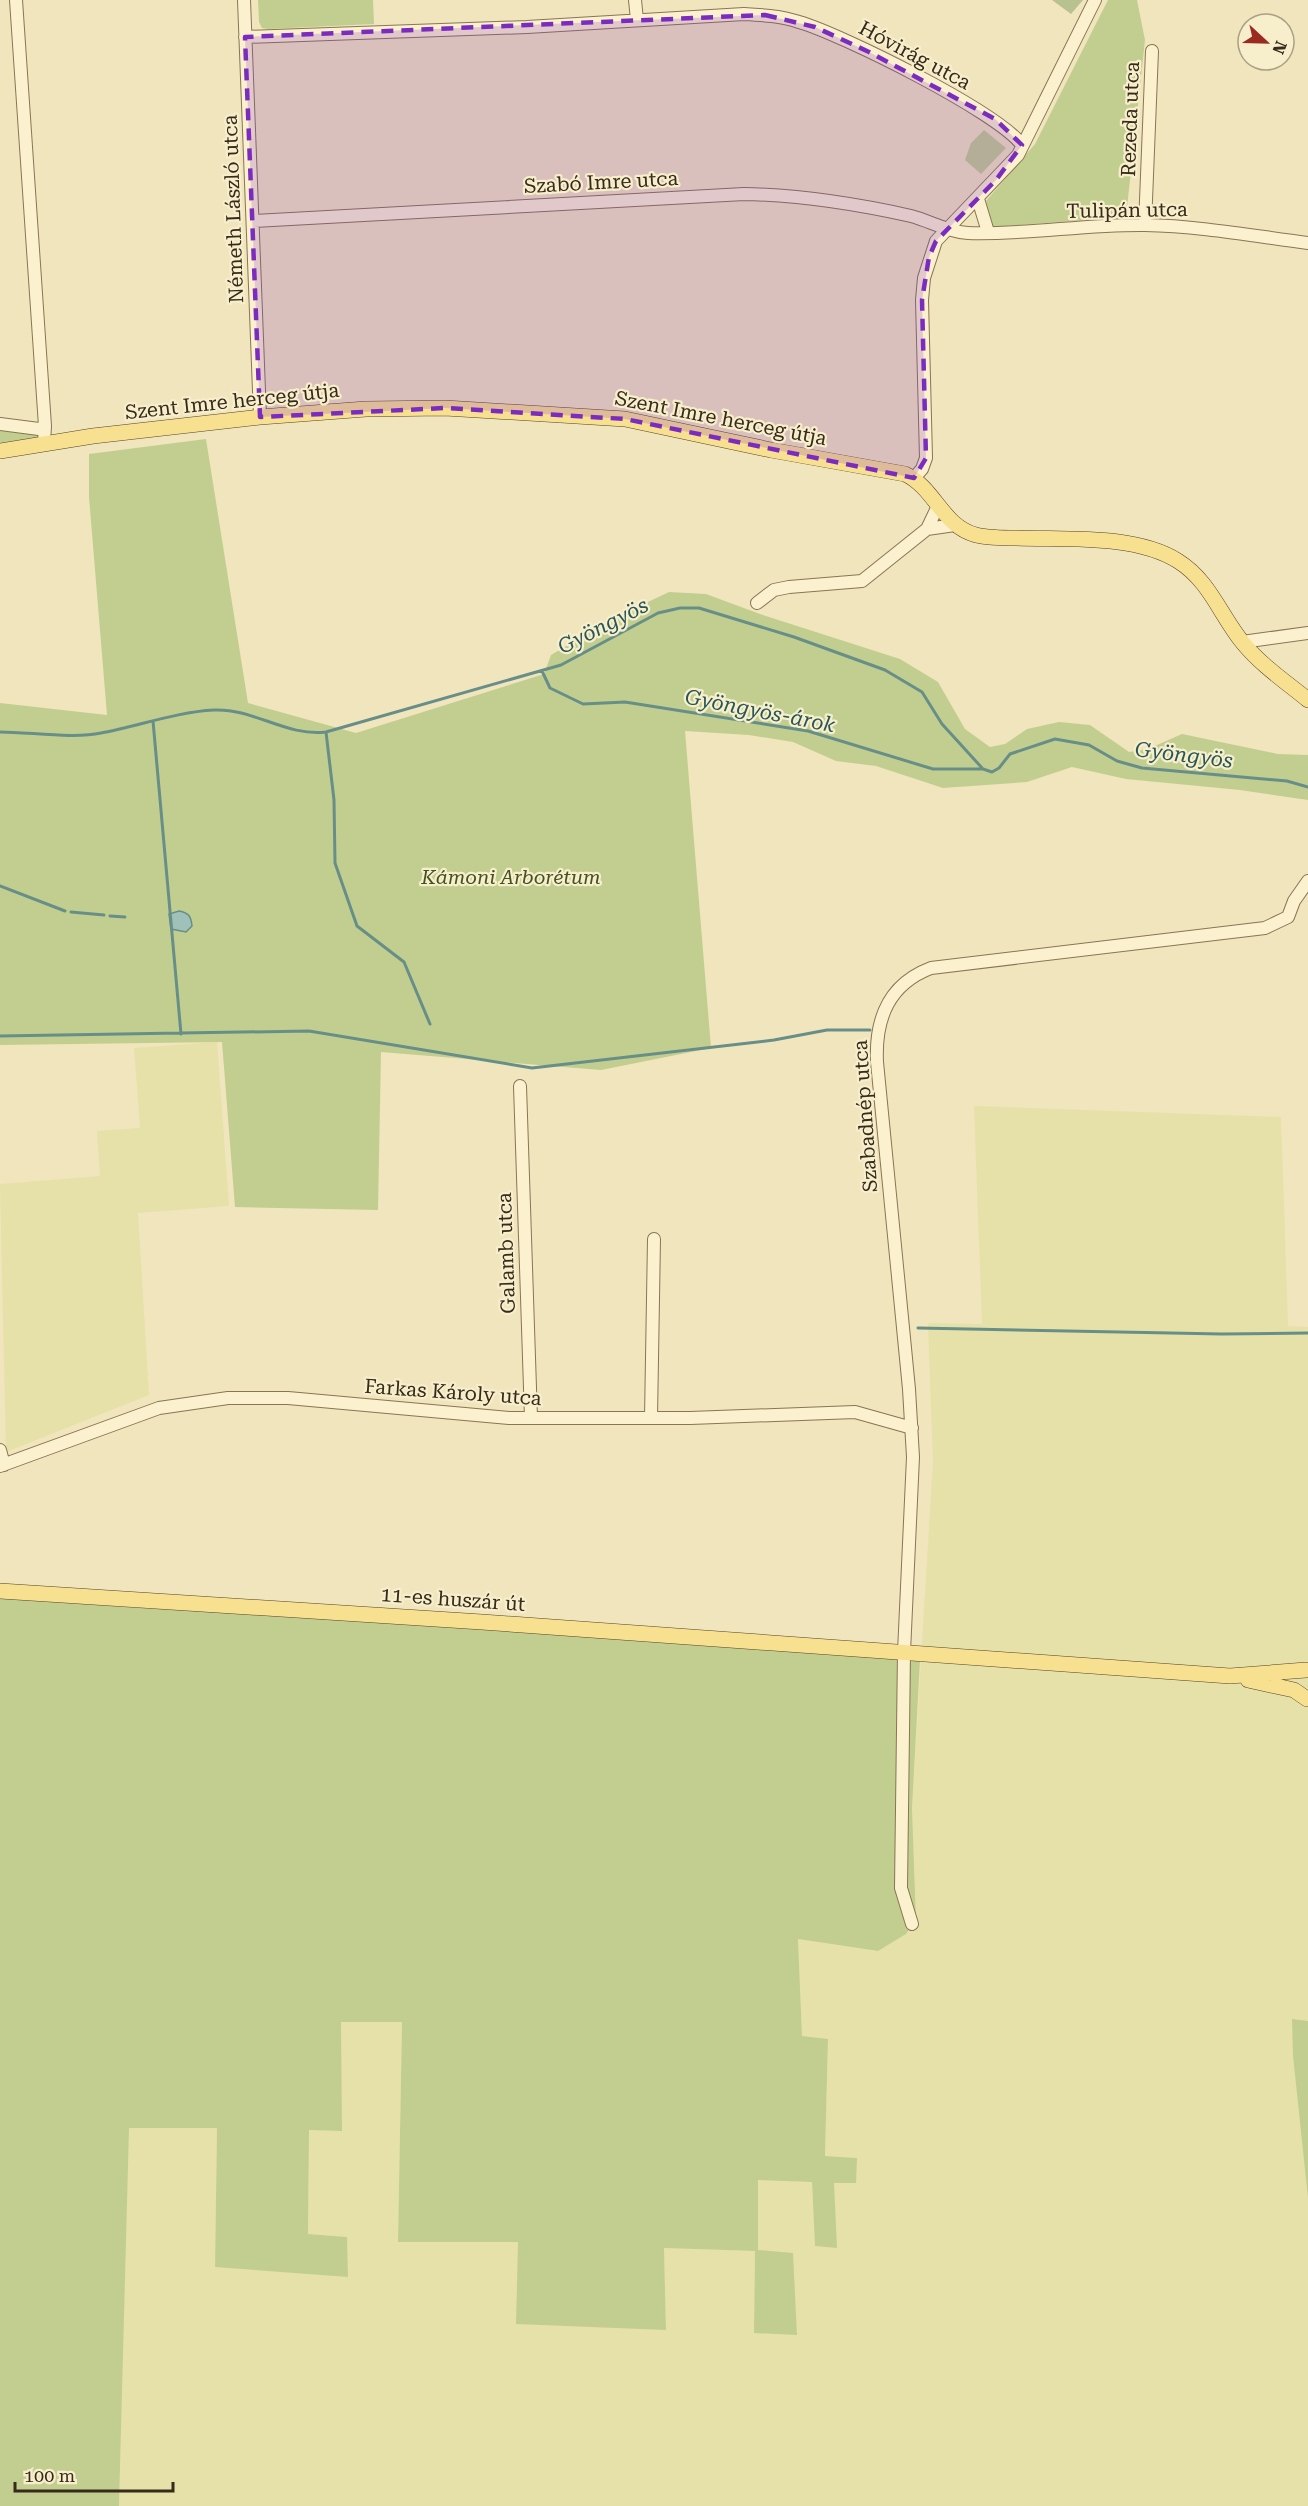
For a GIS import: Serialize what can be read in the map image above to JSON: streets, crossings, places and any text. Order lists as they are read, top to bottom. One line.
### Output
{"streets":{"main road":["Szent Imre herceg útja","11-es huszár út"],"street":["Hóvirág utca","Rezeda utca","Szabó Imre utca","Németh László utca","Tulipán utca","Szabadnép utca","Galamb utca","Farkas Károly utca"]},"crossings":[["Hóvirág utca","Németh László utca"],["Rezeda utca","Tulipán utca"],["Szabó Imre utca","Németh László utca"],["Szabó Imre utca","Tulipán utca"],["Németh László utca","Szent Imre herceg útja"],["Szabadnép utca","Farkas Károly utca"],["Szabadnép utca","11-es huszár út"],["Galamb utca","Farkas Károly utca"]],"water":["Gyöngyös","Gyöngyös-árok"],"parks":["Kámoni Arborétum"],"scale_bar":"100 m","north":"right"}
